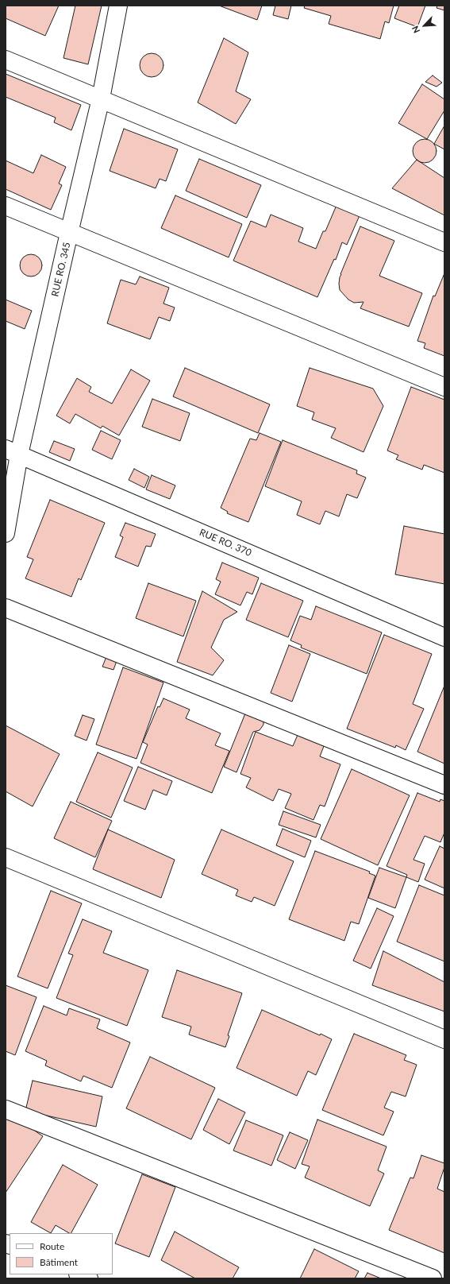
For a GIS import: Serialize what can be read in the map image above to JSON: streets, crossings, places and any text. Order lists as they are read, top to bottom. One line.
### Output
{"streets":{"street":["RUE RO. 345","RUE RO. 370"]},"crossings":[["RUE RO. 345","RUE RO. 370"]],"legend":["Route","Bâtiment"],"north":"bottom left"}
